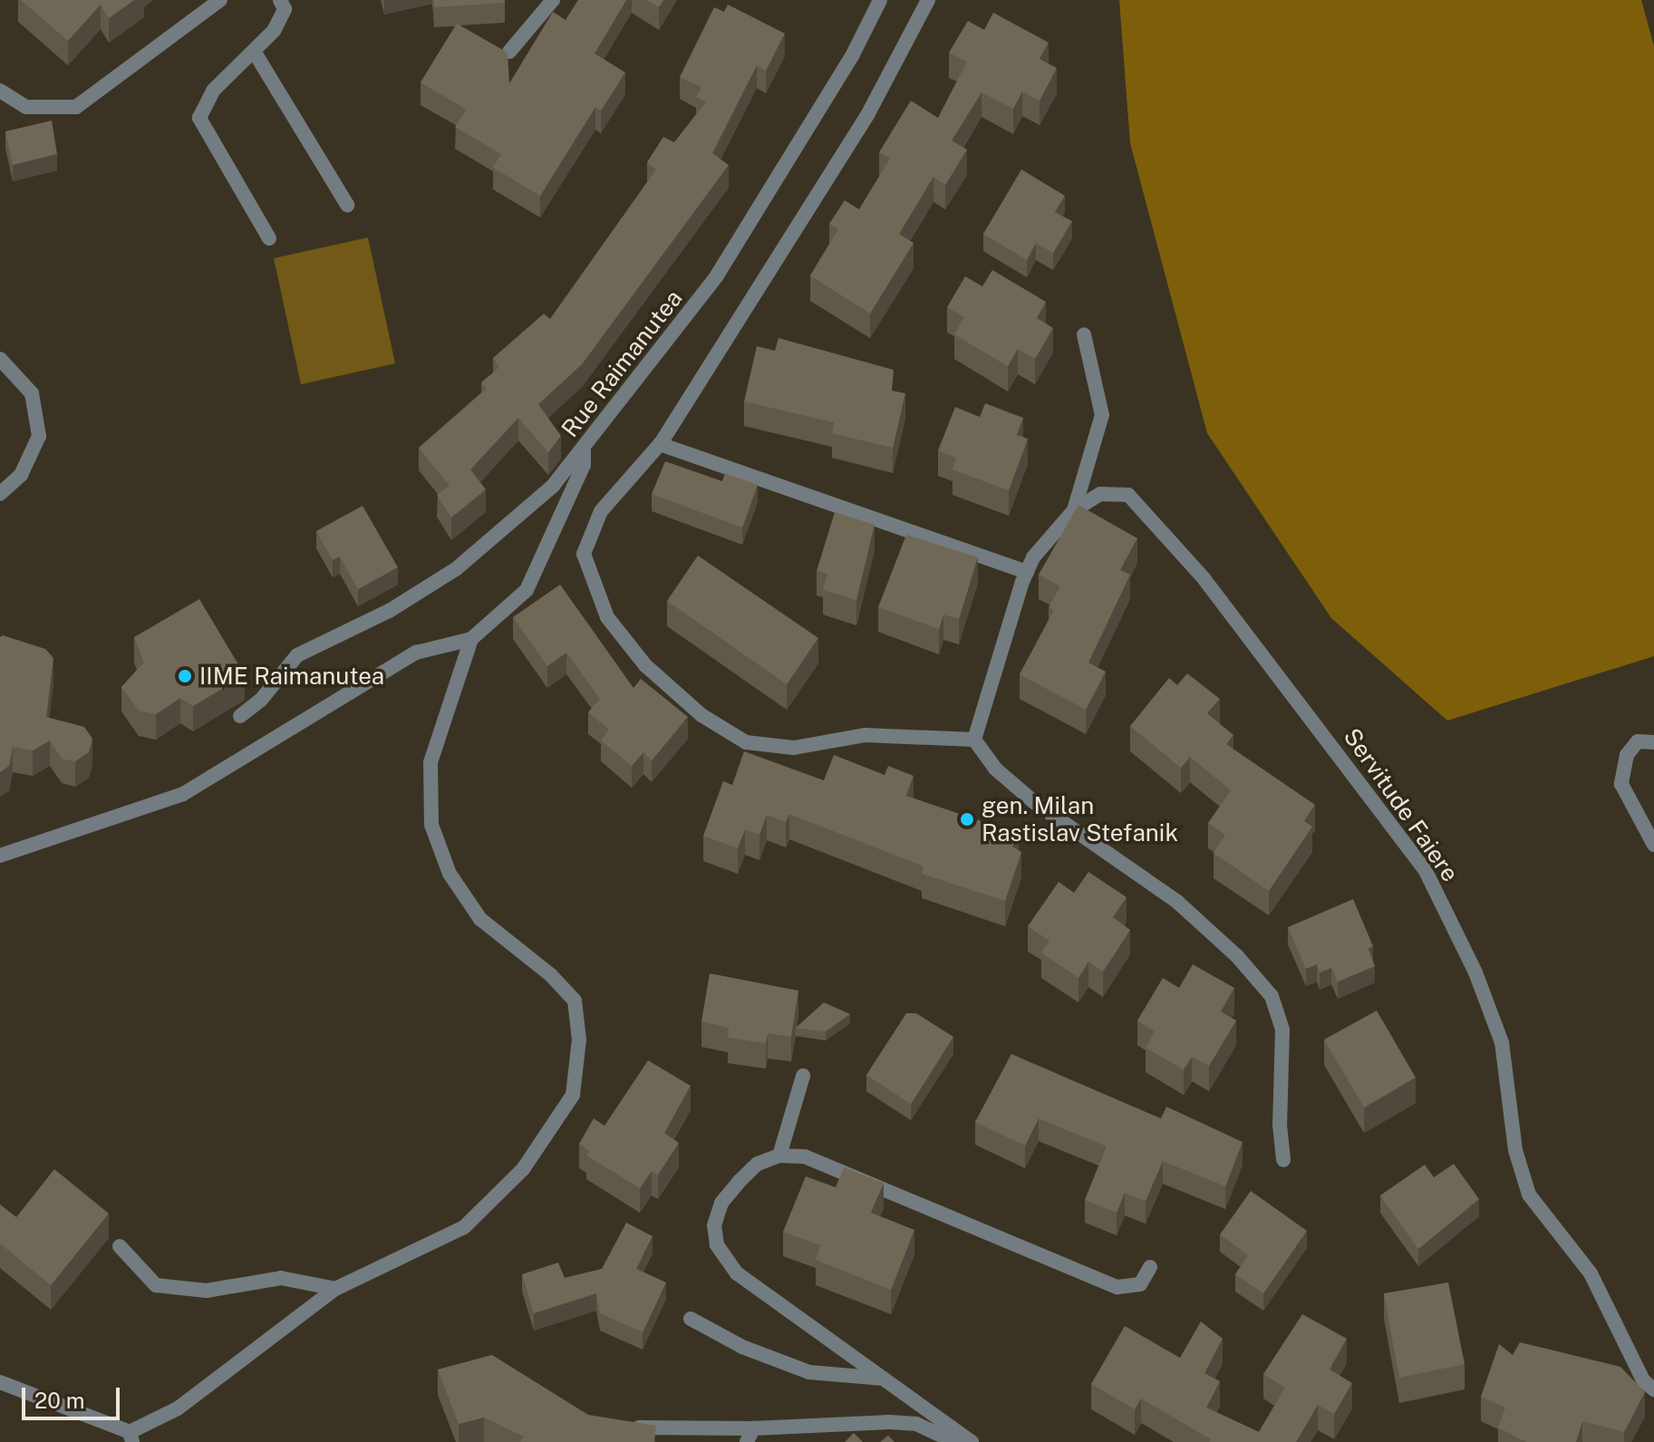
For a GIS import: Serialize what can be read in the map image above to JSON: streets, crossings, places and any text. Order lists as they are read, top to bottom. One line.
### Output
{"streets":{"street":["Rue Raimanutea","Servitude Faiere"]},"places":["IIME Raimanutea","gen. Milan Rastislav Stefanik"],"scale_bar":"20 m"}
